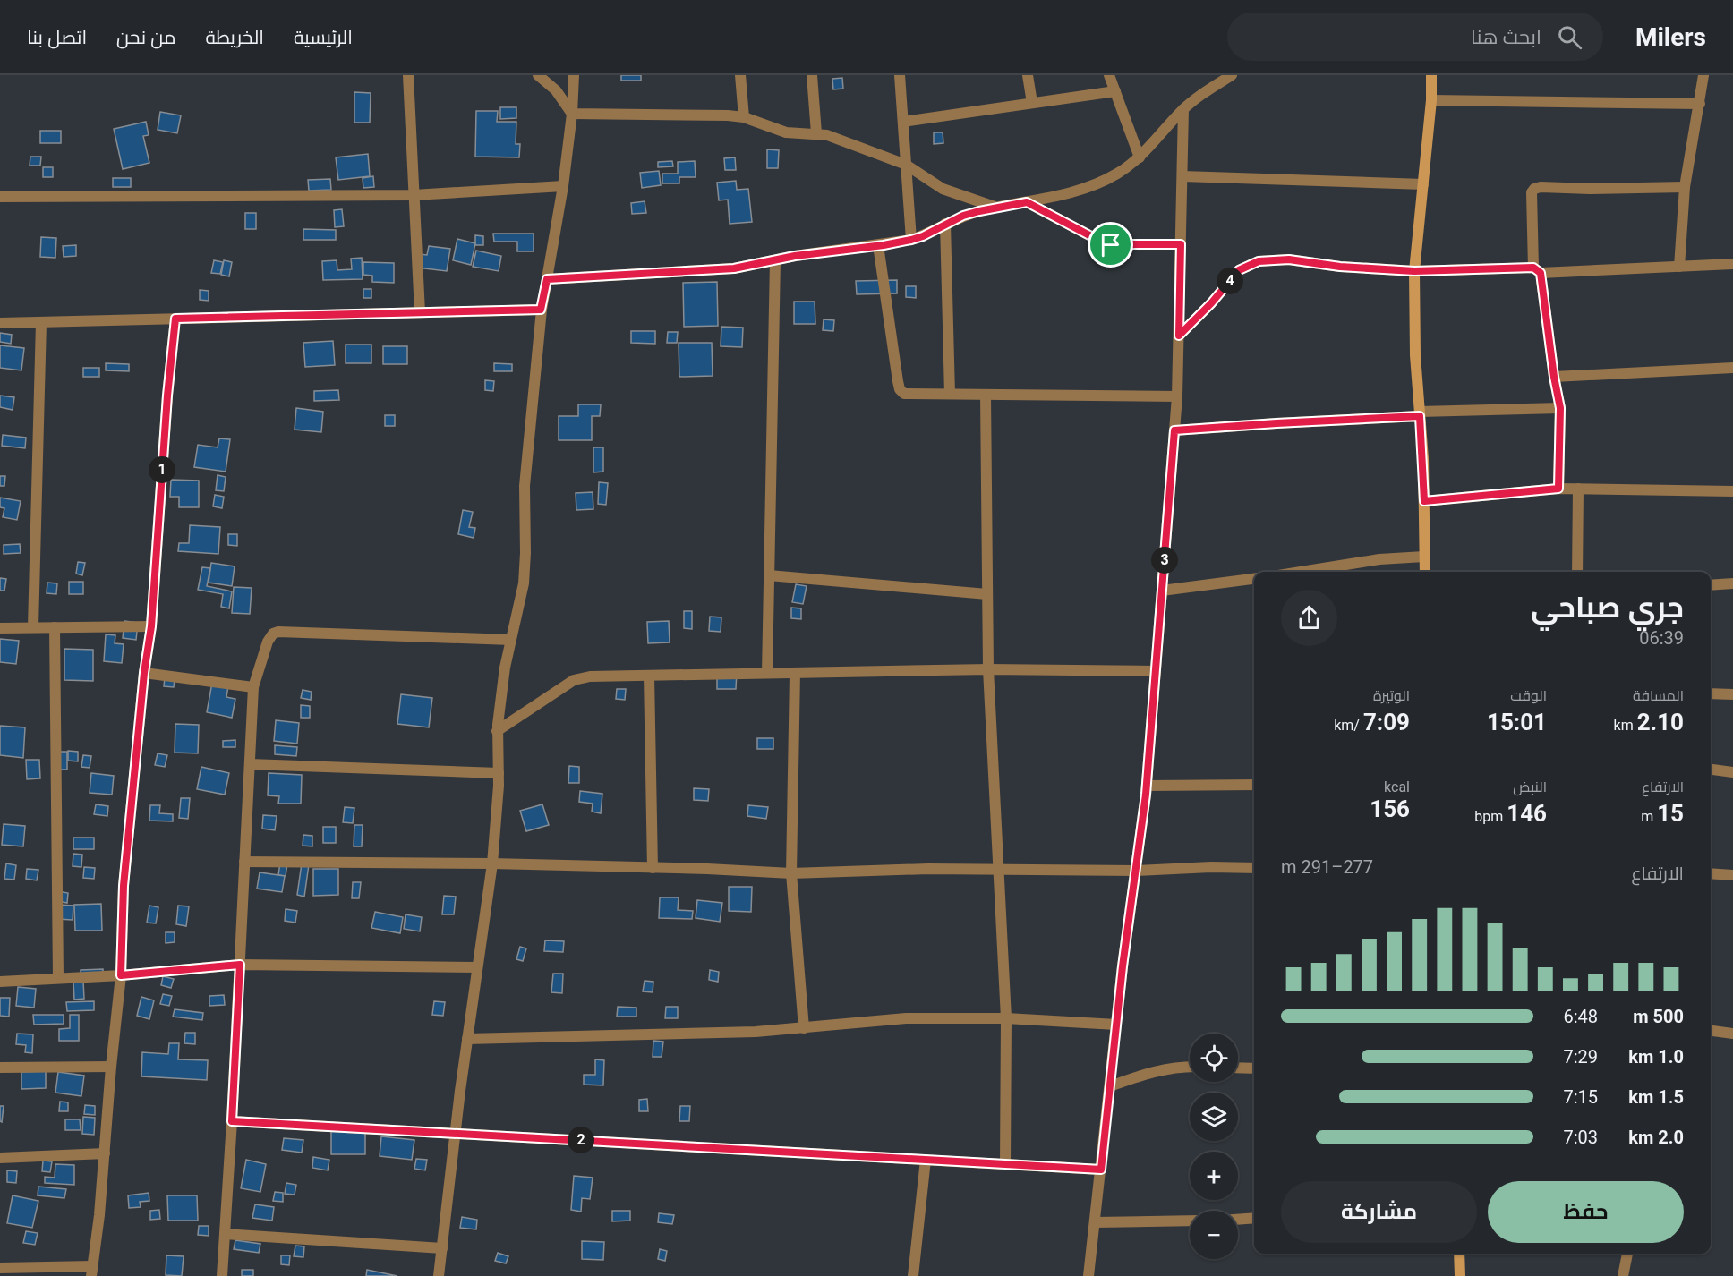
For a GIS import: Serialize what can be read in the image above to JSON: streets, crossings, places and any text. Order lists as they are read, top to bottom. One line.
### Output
{"page":{"header":"Milers","search":"ابحث هنا","nav":["الرئيسية","الخريطة","من نحن","اتصل بنا"],"pins":["4","1","3","2"],"heading":["جري صباحي","06:39"],"stats":[["المسافة","2.10 km"],["الوقت","15:01"],["الوتيرة","7:09 /km"],["الارتفاع","15 m"],["النبض","146 bpm"],["kcal","156"]],"chart":["الارتفاع","277–291 m"],"list":[{"name":"500 m","note":"6:48"},{"name":"1.0 km","note":"7:29"},{"name":"1.5 km","note":"7:15"},{"name":"2.0 km","note":"7:03"}],"map_buttons":["+","−"],"buttons":["حفظ","مشاركة"]}}
